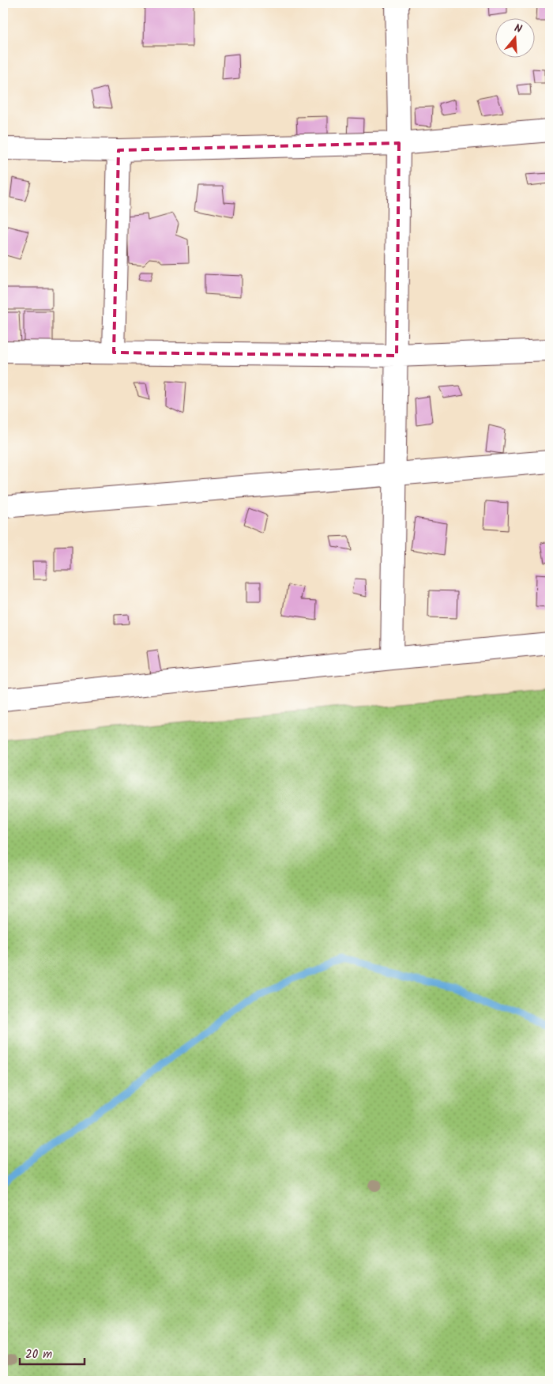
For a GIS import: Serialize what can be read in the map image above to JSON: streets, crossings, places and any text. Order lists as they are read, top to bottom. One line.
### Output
{"scale_bar":"20 m","north":"top"}
